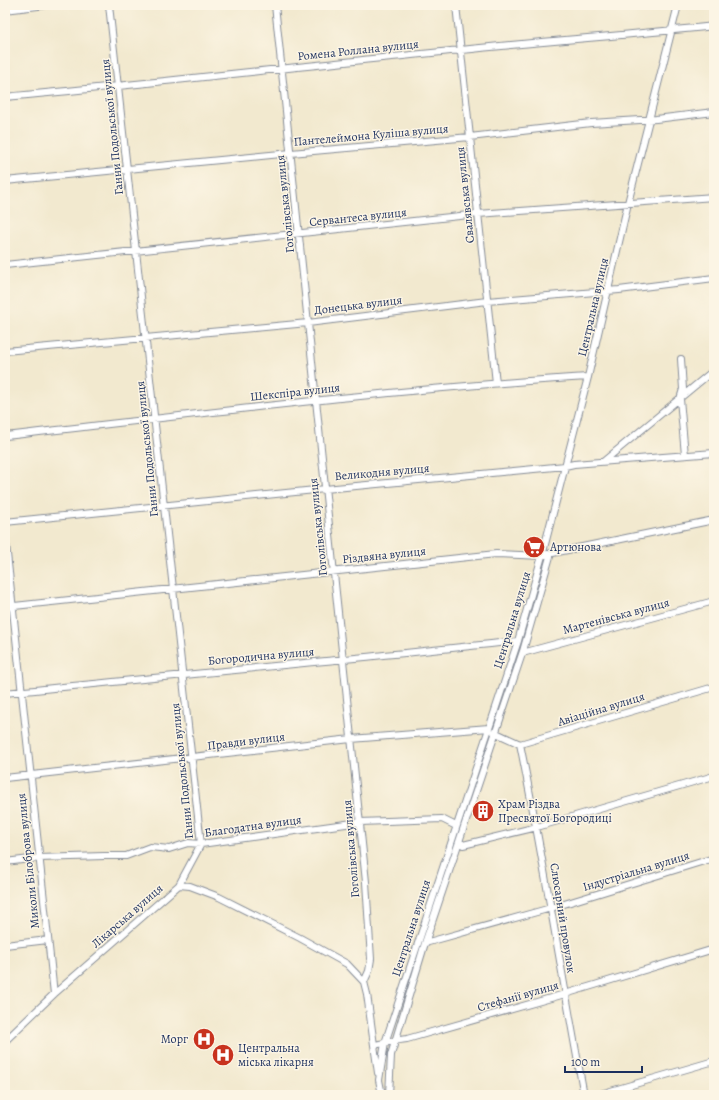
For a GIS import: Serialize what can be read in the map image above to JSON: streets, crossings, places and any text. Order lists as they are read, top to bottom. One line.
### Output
{"streets":{"street":["Ромена Роллана вулиця","Ганни Подольської вулиця","Пантелеймона Куліша вулиця","Свалявська вулиця","Гоголівська вулиця","Сервантеса вулиця","Донецька вулиця","Центральна вулиця","Шекспіра вулиця","Великодня вулиця","Різдвяна вулиця","Мартенівська вулиця","Богородична вулиця","Авіаційна вулиця","Правди вулиця","Благодатна вулиця","Миколи Білоброва вулиця","Індустріальна вулиця","Лікарська вулиця","Слюсарний провулок","Стефанії вулиця"]},"crossings":[["Ромена Роллана вулиця","Ганни Подольської вулиця"],["Ромена Роллана вулиця","Свалявська вулиця"],["Ромена Роллана вулиця","Гоголівська вулиця"],["Ромена Роллана вулиця","Центральна вулиця"],["Ганни Подольської вулиця","Пантелеймона Куліша вулиця"],["Ганни Подольської вулиця","Сервантеса вулиця"],["Ганни Подольської вулиця","Донецька вулиця"],["Ганни Подольської вулиця","Шекспіра вулиця"],["Ганни Подольської вулиця","Великодня вулиця"],["Ганни Подольської вулиця","Різдвяна вулиця"],["Ганни Подольської вулиця","Богородична вулиця"],["Ганни Подольської вулиця","Правди вулиця"],["Ганни Подольської вулиця","Благодатна вулиця"],["Ганни Подольської вулиця","Лікарська вулиця"],["Пантелеймона Куліша вулиця","Свалявська вулиця"],["Пантелеймона Куліша вулиця","Гоголівська вулиця"],["Пантелеймона Куліша вулиця","Центральна вулиця"],["Свалявська вулиця","Сервантеса вулиця"],["Свалявська вулиця","Донецька вулиця"],["Свалявська вулиця","Шекспіра вулиця"],["Гоголівська вулиця","Сервантеса вулиця"],["Гоголівська вулиця","Донецька вулиця"],["Гоголівська вулиця","Шекспіра вулиця"],["Гоголівська вулиця","Великодня вулиця"],["Гоголівська вулиця","Різдвяна вулиця"],["Гоголівська вулиця","Богородична вулиця"],["Гоголівська вулиця","Правди вулиця"],["Гоголівська вулиця","Благодатна вулиця"],["Гоголівська вулиця","Лікарська вулиця"],["Сервантеса вулиця","Центральна вулиця"],["Донецька вулиця","Центральна вулиця"],["Центральна вулиця","Шекспіра вулиця"],["Центральна вулиця","Великодня вулиця"],["Центральна вулиця","Різдвяна вулиця"],["Центральна вулиця","Мартенівська вулиця"],["Центральна вулиця","Богородична вулиця"],["Центральна вулиця","Правди вулиця"],["Центральна вулиця","Благодатна вулиця"],["Центральна вулиця","Індустріальна вулиця"],["Центральна вулиця","Стефанії вулиця"],["Різдвяна вулиця","Миколи Білоброва вулиця"],["Богородична вулиця","Миколи Білоброва вулиця"],["Авіаційна вулиця","Слюсарний провулок"],["Правди вулиця","Миколи Білоброва вулиця"],["Благодатна вулиця","Миколи Білоброва вулиця"],["Миколи Білоброва вулиця","Лікарська вулиця"],["Індустріальна вулиця","Слюсарний провулок"],["Слюсарний провулок","Стефанії вулиця"]],"places":{"supermarket":["Артюнова"],"building":["Храм Різдва Пресвятої Богородиці"],"hospital":["Морг","Центральна міська лікарня"]},"scale_bar":"100 m"}
